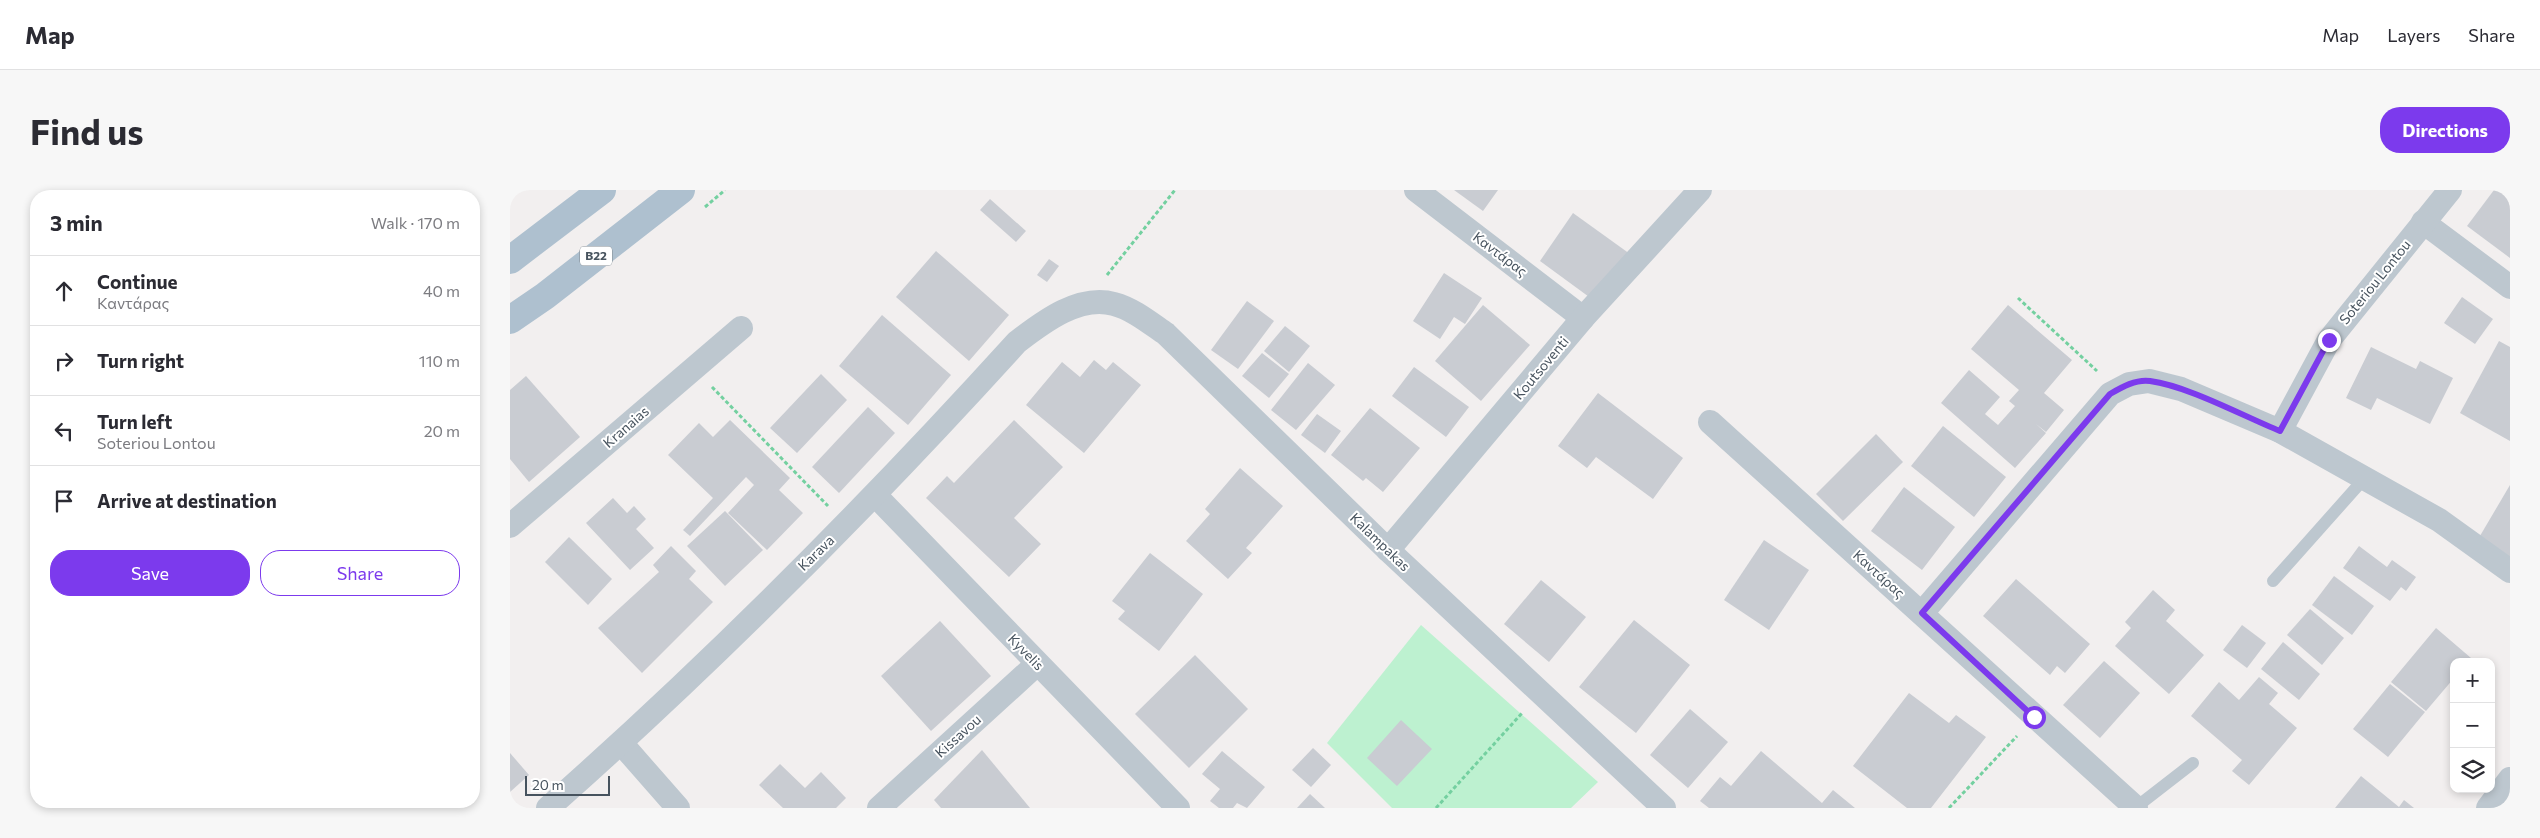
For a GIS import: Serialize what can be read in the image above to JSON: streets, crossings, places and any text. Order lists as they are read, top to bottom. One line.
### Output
{"streets":{"main road":["B22"],"street":["Καντάρας","Soteriou Lontou","Koutsoventi","Kranaias","Kalampakas","Karava","Kyvelis","Kissavou"]},"crossings":[["Καντάρας","Koutsoventi"],["Koutsoventi","Kalampakas"],["Kalampakas","Karava"],["Karava","Kyvelis"],["Kyvelis","Kissavou"]],"scale_bar":"20 m","page":{"header":"Map","nav":["Map","Layers","Share"],"buttons":["Directions",["Save","Share"]],"title":"Find us","heading":["3 min","Walk · 170 m"],"list":[["Continue","Καντάρας","40 m"],["Turn right","110 m"],["Turn left","Soteriou Lontou","20 m"],"Arrive at destination"],"map_buttons":["+","−"],"scale":"20 m"}}
